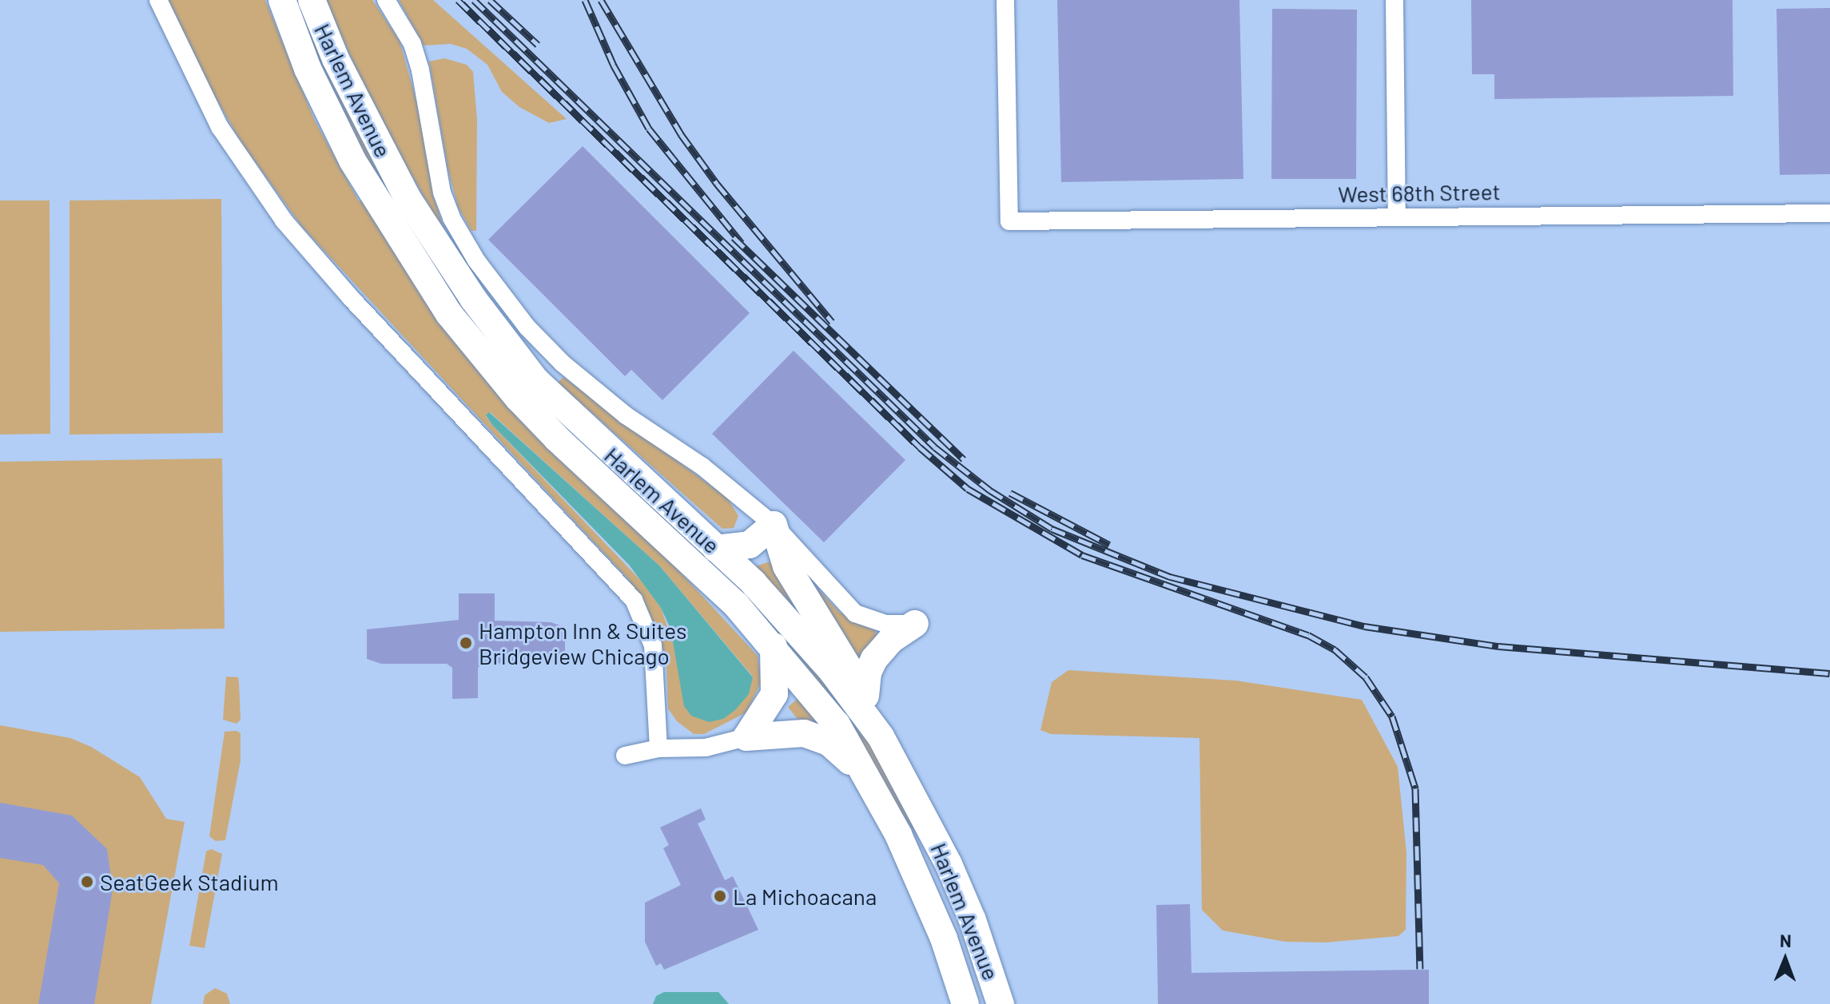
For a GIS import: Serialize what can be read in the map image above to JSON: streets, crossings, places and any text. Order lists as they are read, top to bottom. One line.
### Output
{"streets":{"main road":["Harlem Avenue"],"street":["West 68th Street"]},"places":["Hampton Inn & Suites Bridgeview Chicago","SeatGeek Stadium","La Michoacana"],"north":"top"}
